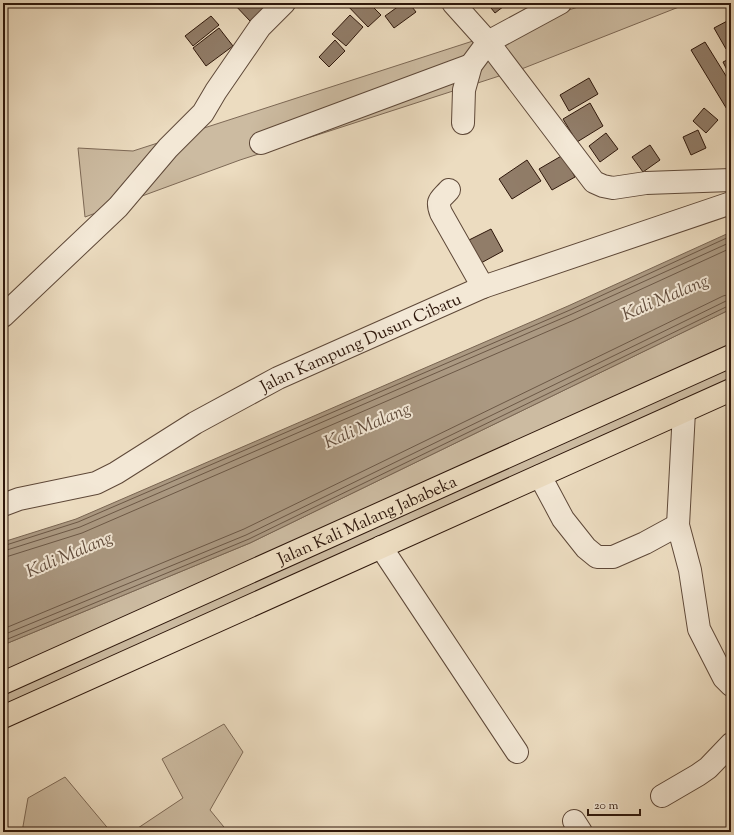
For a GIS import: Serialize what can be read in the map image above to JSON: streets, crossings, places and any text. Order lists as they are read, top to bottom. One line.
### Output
{"streets":{"main road":["Jalan Kali Malang Jababeka"],"street":["Jalan Kampung Dusun Cibatu"]},"water":["Kali Malang"],"scale_bar":"20 m"}
